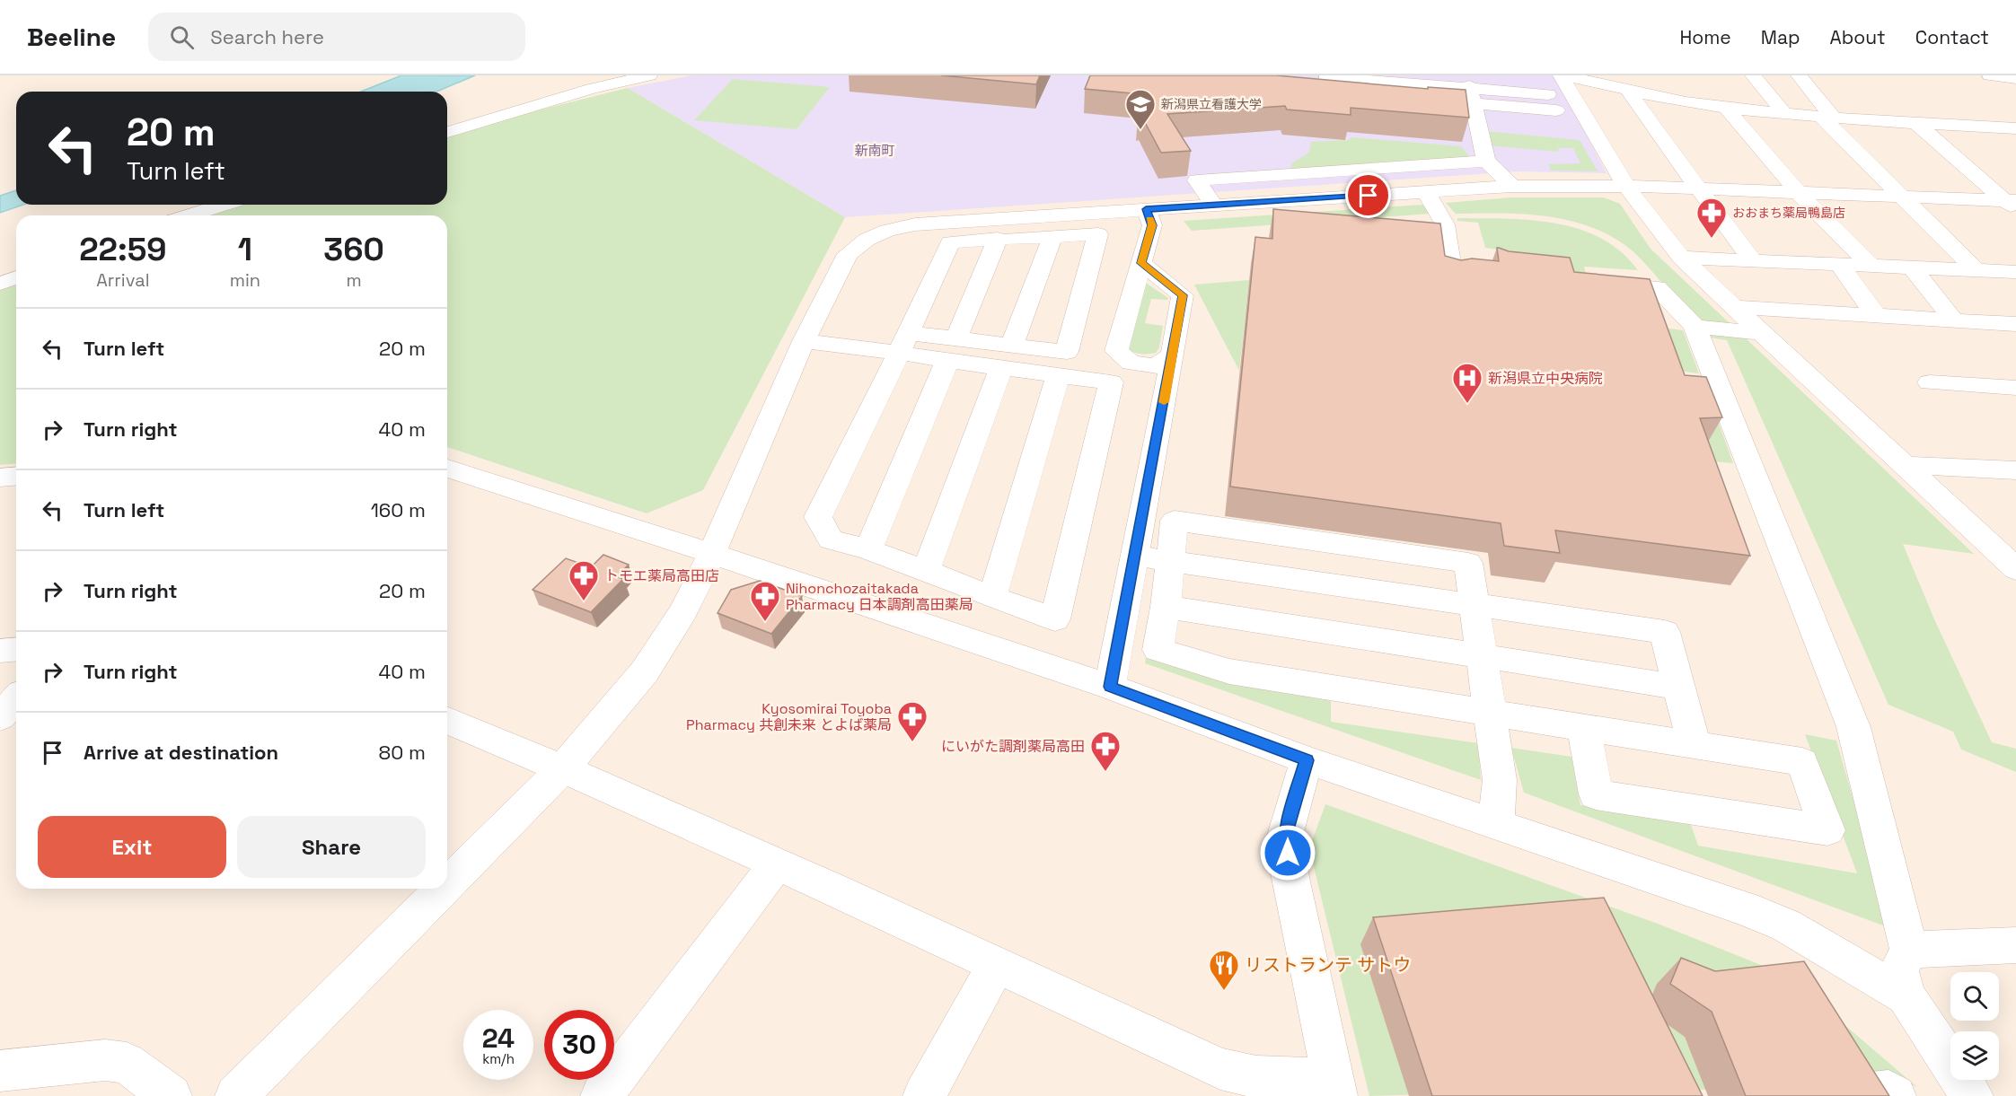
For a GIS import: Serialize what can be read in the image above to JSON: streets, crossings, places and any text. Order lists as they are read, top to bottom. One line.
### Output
{"districts":["新南町"],"places":{"school or university":["新潟県立看護大学"],"pharmacy":["おおまち薬局鴨島店","トモエ薬局高田店","Nihonchozaitakada Pharmacy 日本調剤高田薬局","Kyosomirai Toyoba Pharmacy 共創未来 とよば薬局","にいがた調剤薬局高田"],"hospital":["新潟県立中央病院"],"restaurant":["リストランテ サトウ"]},"page":{"header":"Beeline","search":"Search here","nav":["Home","Map","About","Contact"],"turn":["20 m","Turn left"],"eta":["22:59","Arrival","1","min","360","m"],"list":[{"name":"Turn left","value":"20 m"},{"name":"Turn right","value":"40 m"},{"name":"Turn left","value":"160 m"},{"name":"Turn right","value":"20 m"},{"name":"Turn right","value":"40 m"},{"name":"Arrive at destination","value":"80 m"}],"buttons":["Exit","Share"],"speed":"24 km/h","limit":"30"}}
